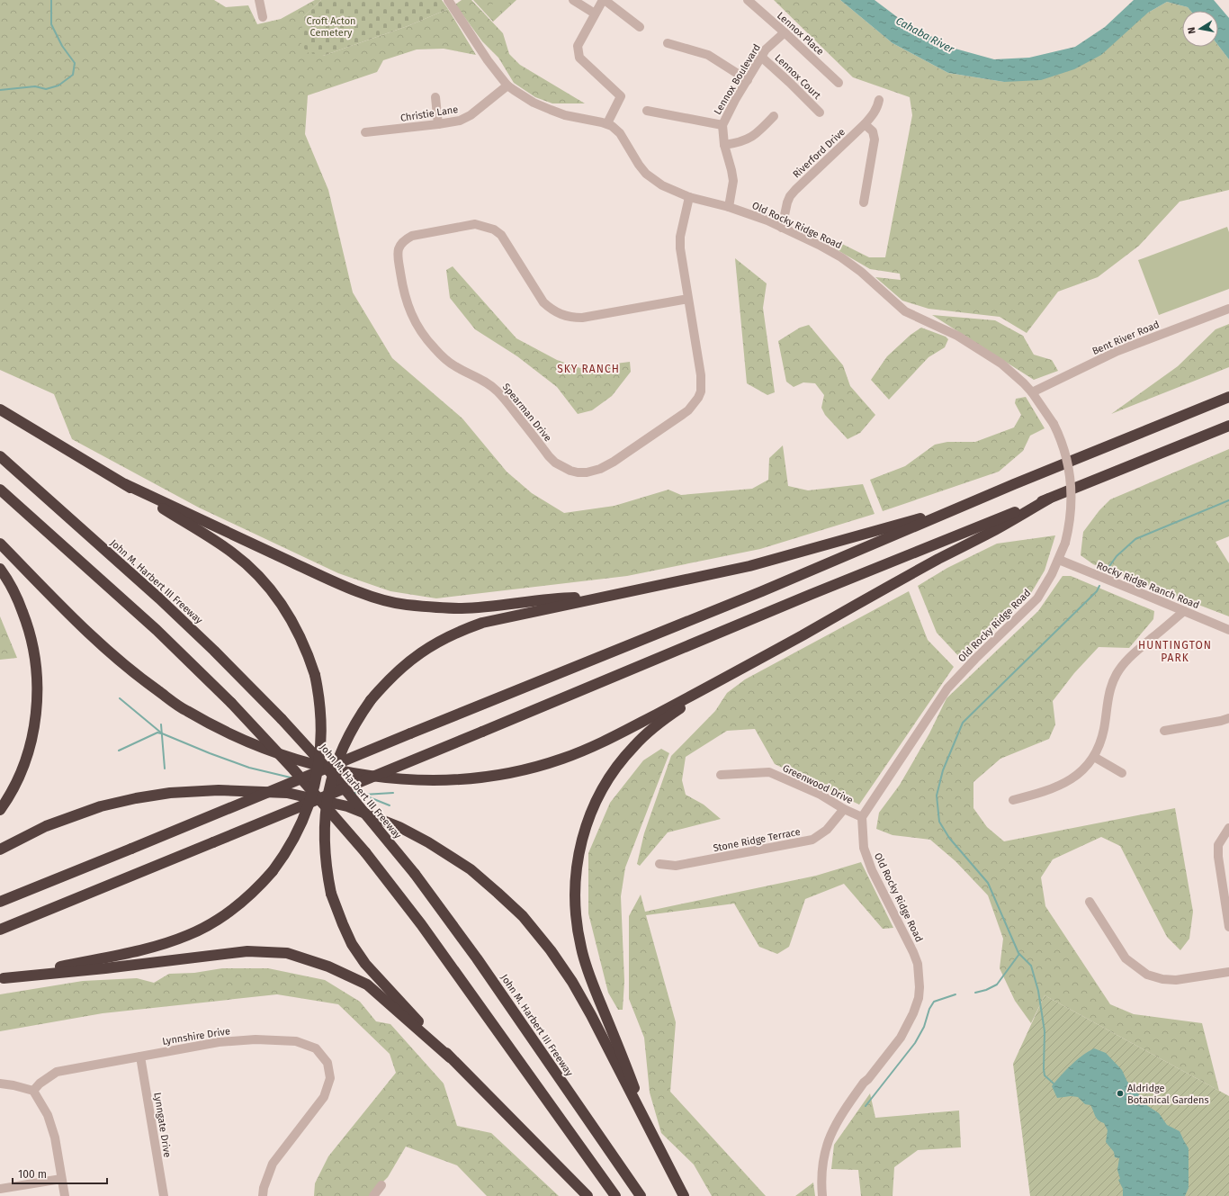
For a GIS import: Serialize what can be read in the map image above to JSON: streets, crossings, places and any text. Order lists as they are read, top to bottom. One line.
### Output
{"streets":{"highway":["John M. Harbert III Freeway"],"street":["Lennox Place","Lennox Court","Lennox Boulevard","Christie Lane","Riverford Drive","Old Rocky Ridge Road","Bent River Road","Spearman Drive","Rocky Ridge Ranch Road","Greenwood Drive","Stone Ridge Terrace","Lynnshire Drive","Lynngate Drive"]},"crossings":[["Lennox Place","Lennox Boulevard"],["Lennox Court","Lennox Boulevard"],["Lennox Boulevard","Old Rocky Ridge Road"],["Christie Lane","Old Rocky Ridge Road"],["Riverford Drive","Old Rocky Ridge Road"],["Old Rocky Ridge Road","Bent River Road"],["Old Rocky Ridge Road","Spearman Drive"],["Old Rocky Ridge Road","Rocky Ridge Ranch Road"],["Old Rocky Ridge Road","Greenwood Drive"],["Greenwood Drive","Stone Ridge Terrace"],["Lynnshire Drive","Lynngate Drive"]],"districts":["SKY RANCH","HUNTINGTON PARK"],"water":["Cahaba River"],"parks":["Croft Acton Cemetery"],"places":["Aldridge Botanical Gardens"],"scale_bar":"100 m","north":"left"}
